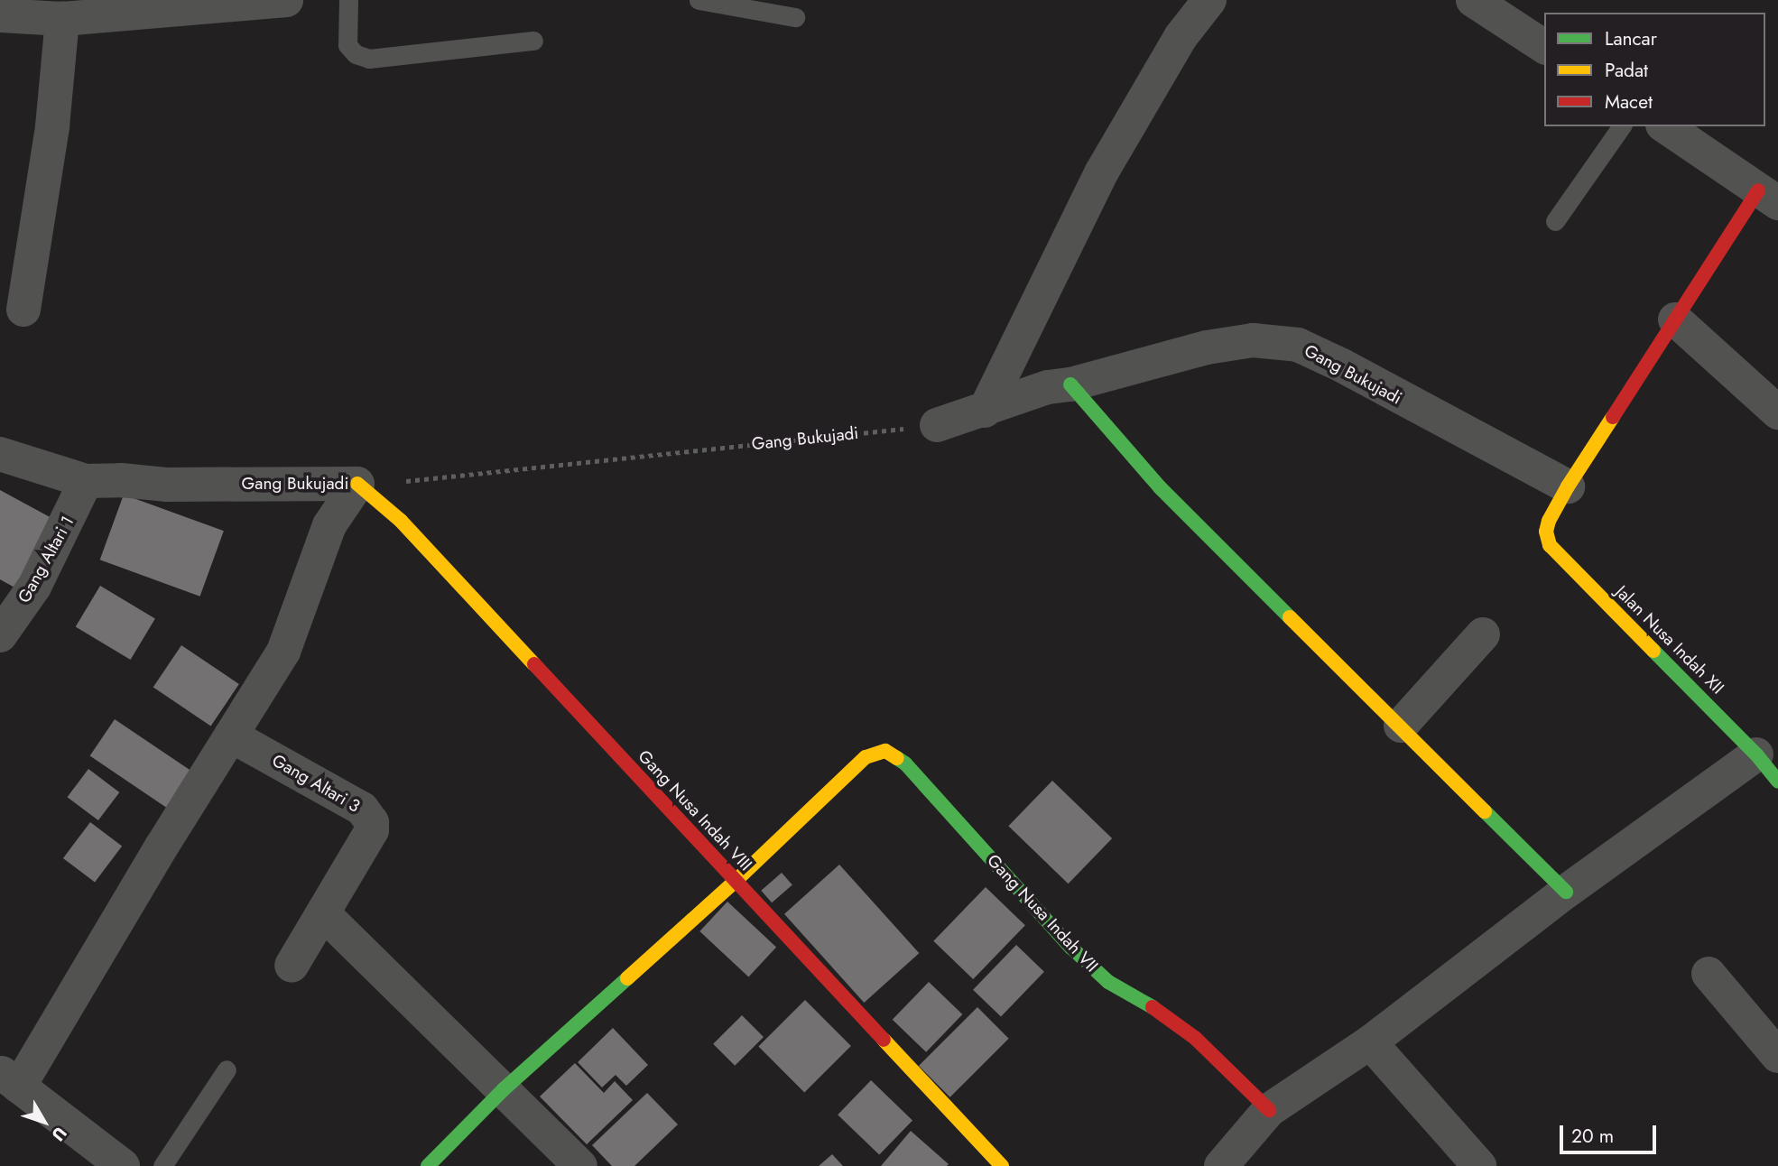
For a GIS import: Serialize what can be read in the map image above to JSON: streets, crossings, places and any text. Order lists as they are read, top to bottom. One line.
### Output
{"streets":{"street":["Gang Bukujadi","Gang Altari 1","Jalan Nusa Indah XII","Gang Altari 3","Gang Nusa Indah VIII","Gang Nusa Indah VII"]},"crossings":[["Gang Bukujadi","Gang Altari 1"],["Gang Bukujadi","Jalan Nusa Indah XII"],["Gang Bukujadi","Gang Nusa Indah VIII"],["Gang Nusa Indah VIII","Gang Nusa Indah VII"]],"legend":["Lancar","Padat","Macet"],"scale_bar":"20 m","north":"bottom right"}
